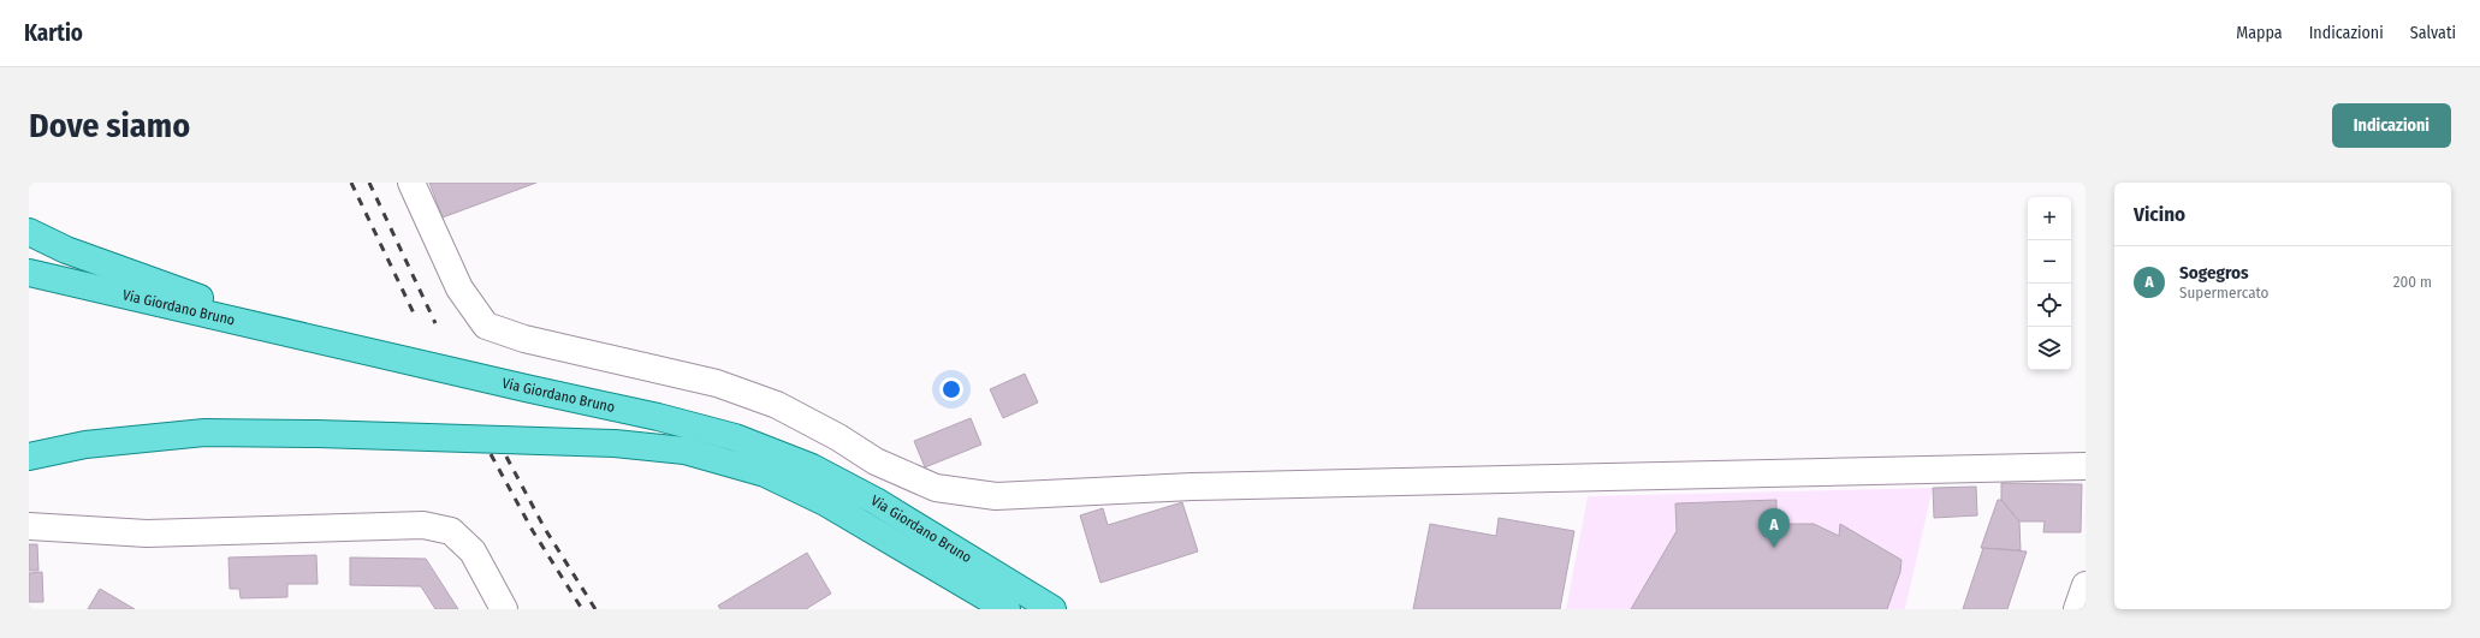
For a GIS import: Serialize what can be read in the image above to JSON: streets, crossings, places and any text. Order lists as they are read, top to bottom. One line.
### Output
{"streets":{"main road":["Via Giordano Bruno"]},"page":{"header":"Kartio","nav":["Mappa","Indicazioni","Salvati"],"buttons":"Indicazioni","title":"Dove siamo","heading":"Vicino","map_buttons":["+","−"],"list":[{"mark":"A","name":"Sogegros","note":"Supermercato","value":"200 m"}],"pins":"A"}}
